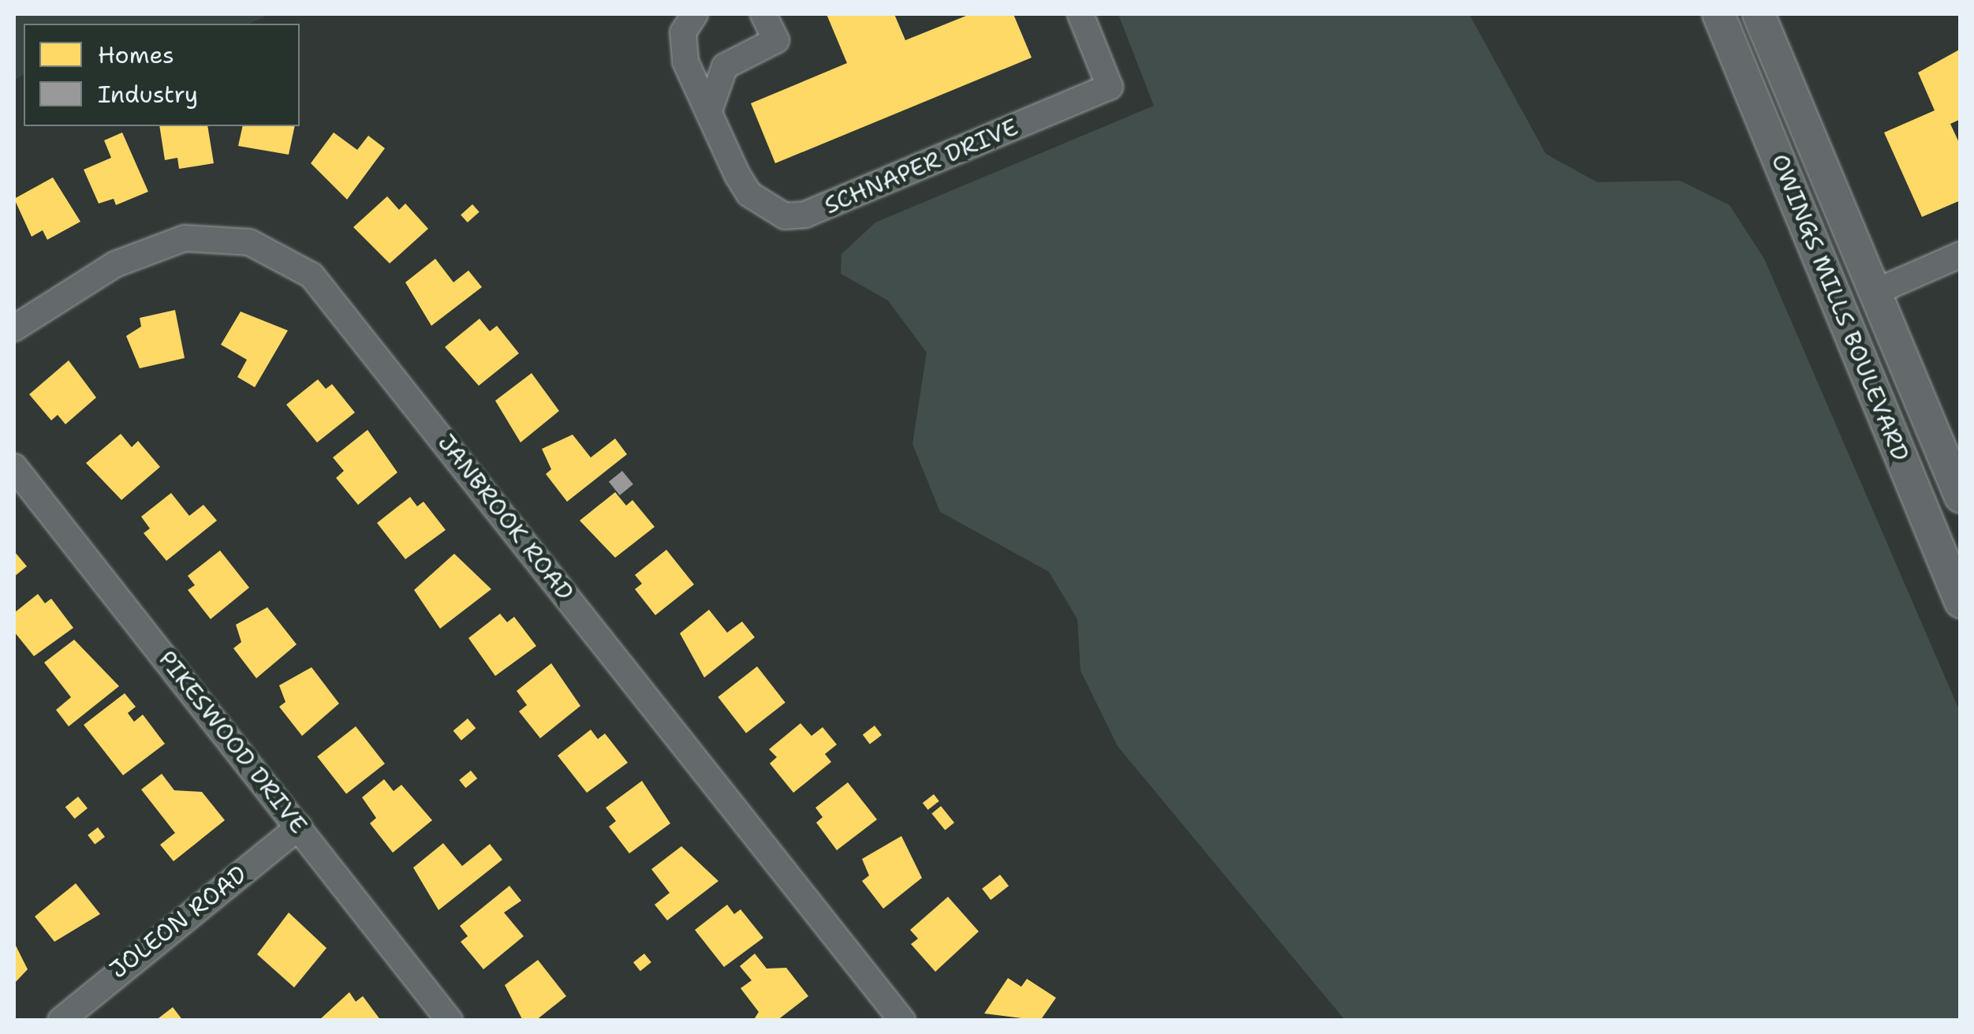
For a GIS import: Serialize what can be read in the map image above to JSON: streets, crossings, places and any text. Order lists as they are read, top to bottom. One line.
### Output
{"streets":{"main road":["OWINGS MILLS BOULEVARD"],"street":["SCHNAPER DRIVE","JANBROOK ROAD","PIKESWOOD DRIVE","JOLEON ROAD"]},"crossings":[["PIKESWOOD DRIVE","JOLEON ROAD"]],"legend":["Homes","Industry"]}
